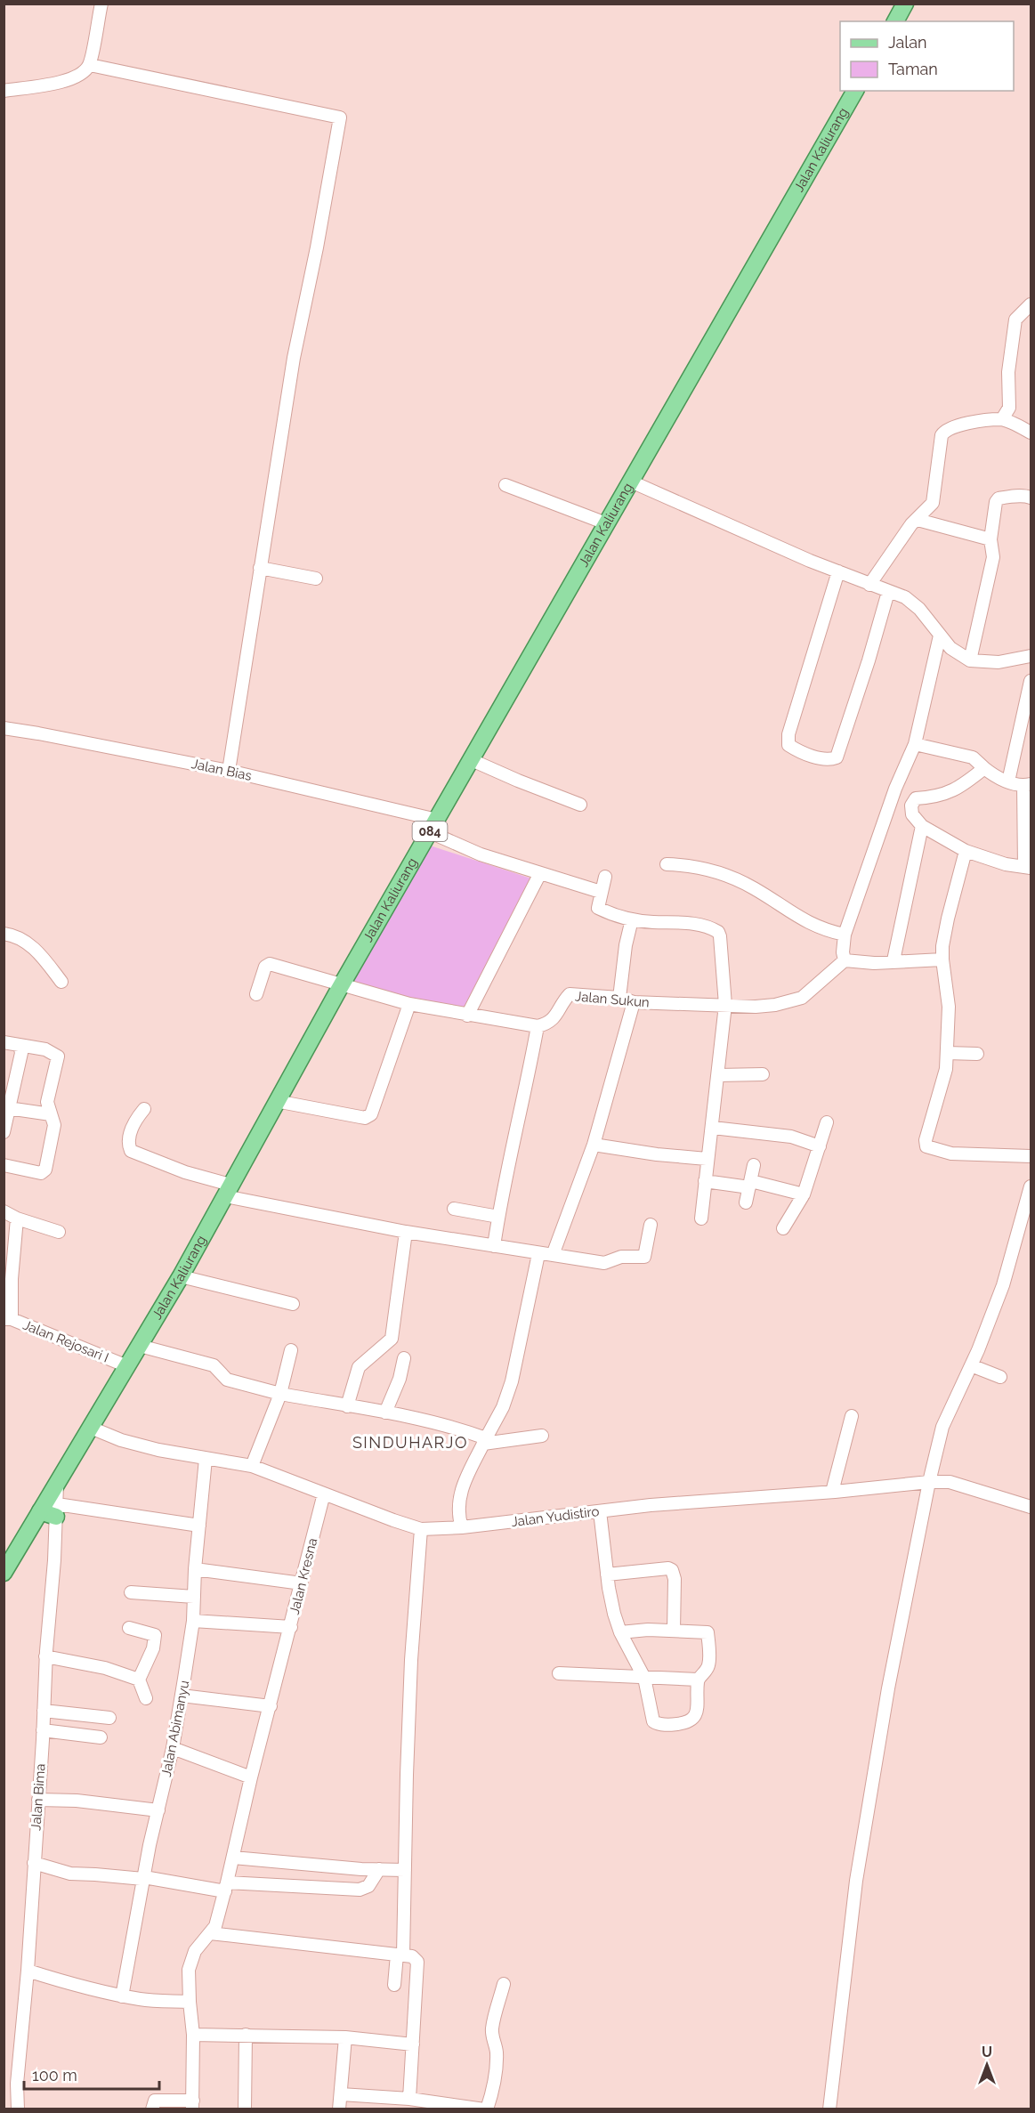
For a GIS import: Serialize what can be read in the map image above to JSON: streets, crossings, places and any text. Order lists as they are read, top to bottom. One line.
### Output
{"streets":{"main road":["Jalan Kaliurang","084"],"street":["Jalan Bias","Jalan Sukun","Jalan Rejosari I","Jalan Yudistiro","Jalan Kresna","Jalan Abimanyu","Jalan Bima"]},"crossings":[["Jalan Kaliurang","Jalan Bias"],["Jalan Kaliurang","Jalan Rejosari I"],["Jalan Kaliurang","Jalan Yudistiro"],["Jalan Kaliurang","Jalan Bima"],["Jalan Yudistiro","Jalan Kresna"],["Jalan Yudistiro","Jalan Abimanyu"],["Jalan Kresna","Jalan Abimanyu"]],"districts":["SINDUHARJO"],"legend":["Jalan","Taman"],"scale_bar":"100 m","north":"top"}
